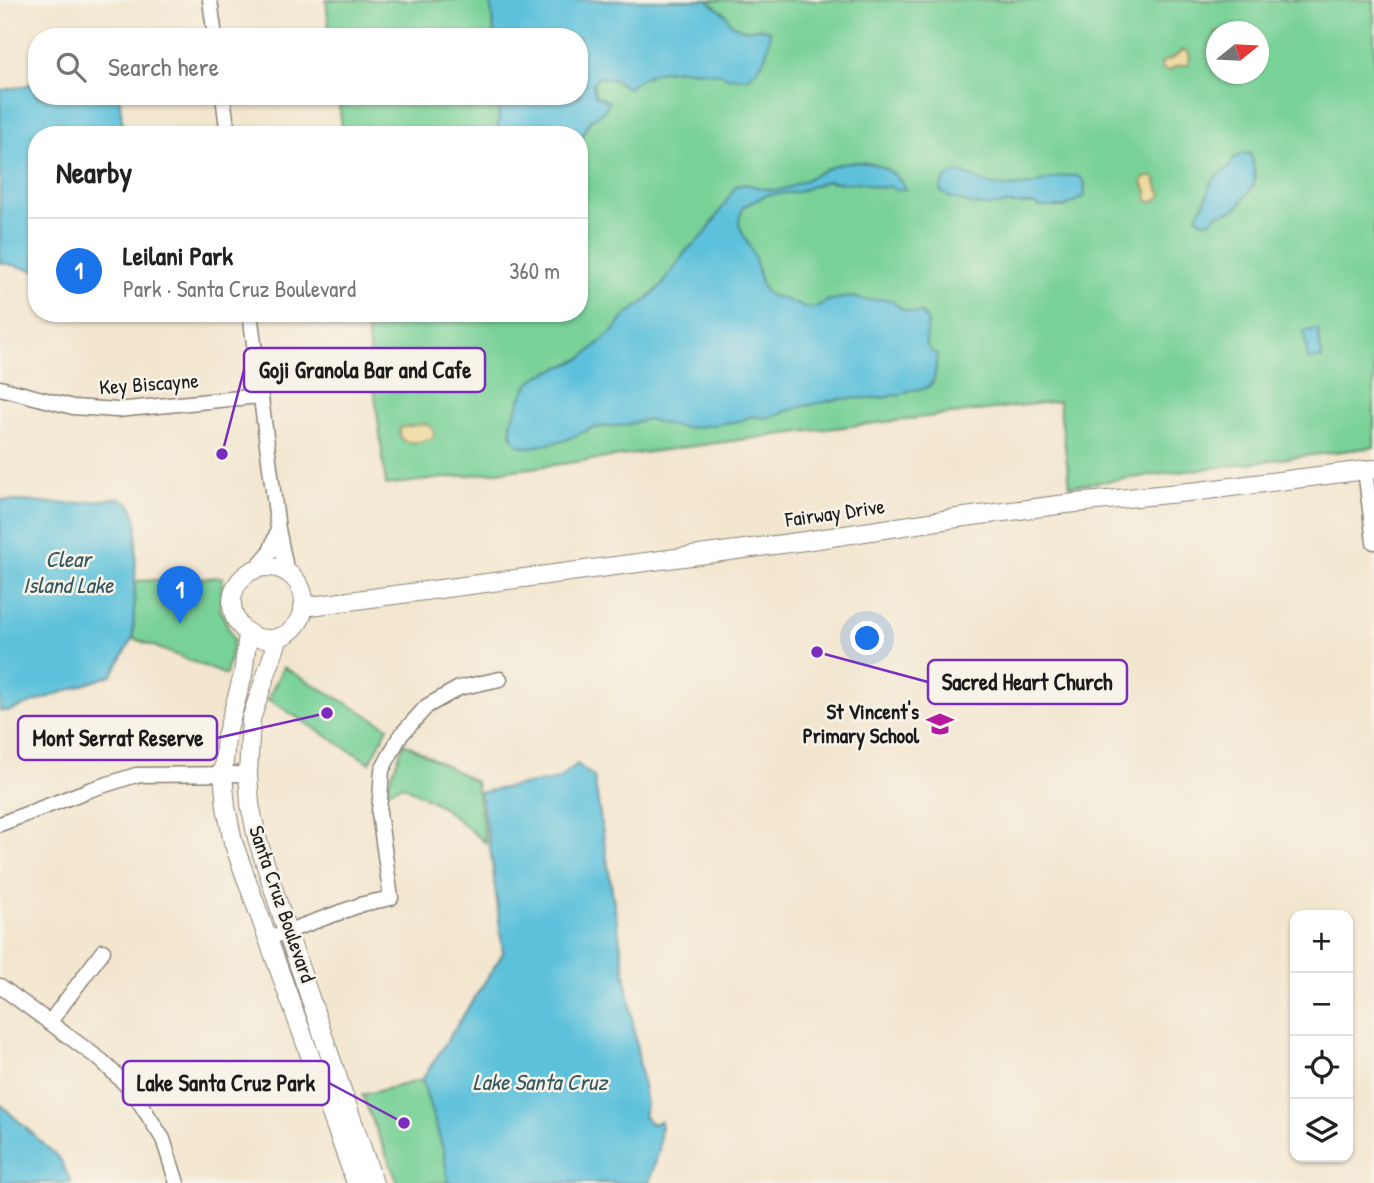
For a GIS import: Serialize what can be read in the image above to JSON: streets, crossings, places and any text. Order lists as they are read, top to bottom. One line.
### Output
{"streets":{"street":["Key Biscayne","Fairway Drive","Santa Cruz Boulevard"]},"crossings":[["Fairway Drive","Santa Cruz Boulevard"]],"water":["Clear Island Lake","Lake Santa Cruz"],"places":{"other":["Goji Granola Bar and Cafe","Sacred Heart Church","Mont Serrat Reserve","Lake Santa Cruz Park"],"school or university":["St Vincent's Primary School"]},"north":"right","page":{"search":"Search here","heading":"Nearby","list":[{"mark":"1","name":"Leilani Park","note":"Park · Santa Cruz Boulevard","value":"360 m"}],"pins":"1","map_buttons":["+","−"]}}
